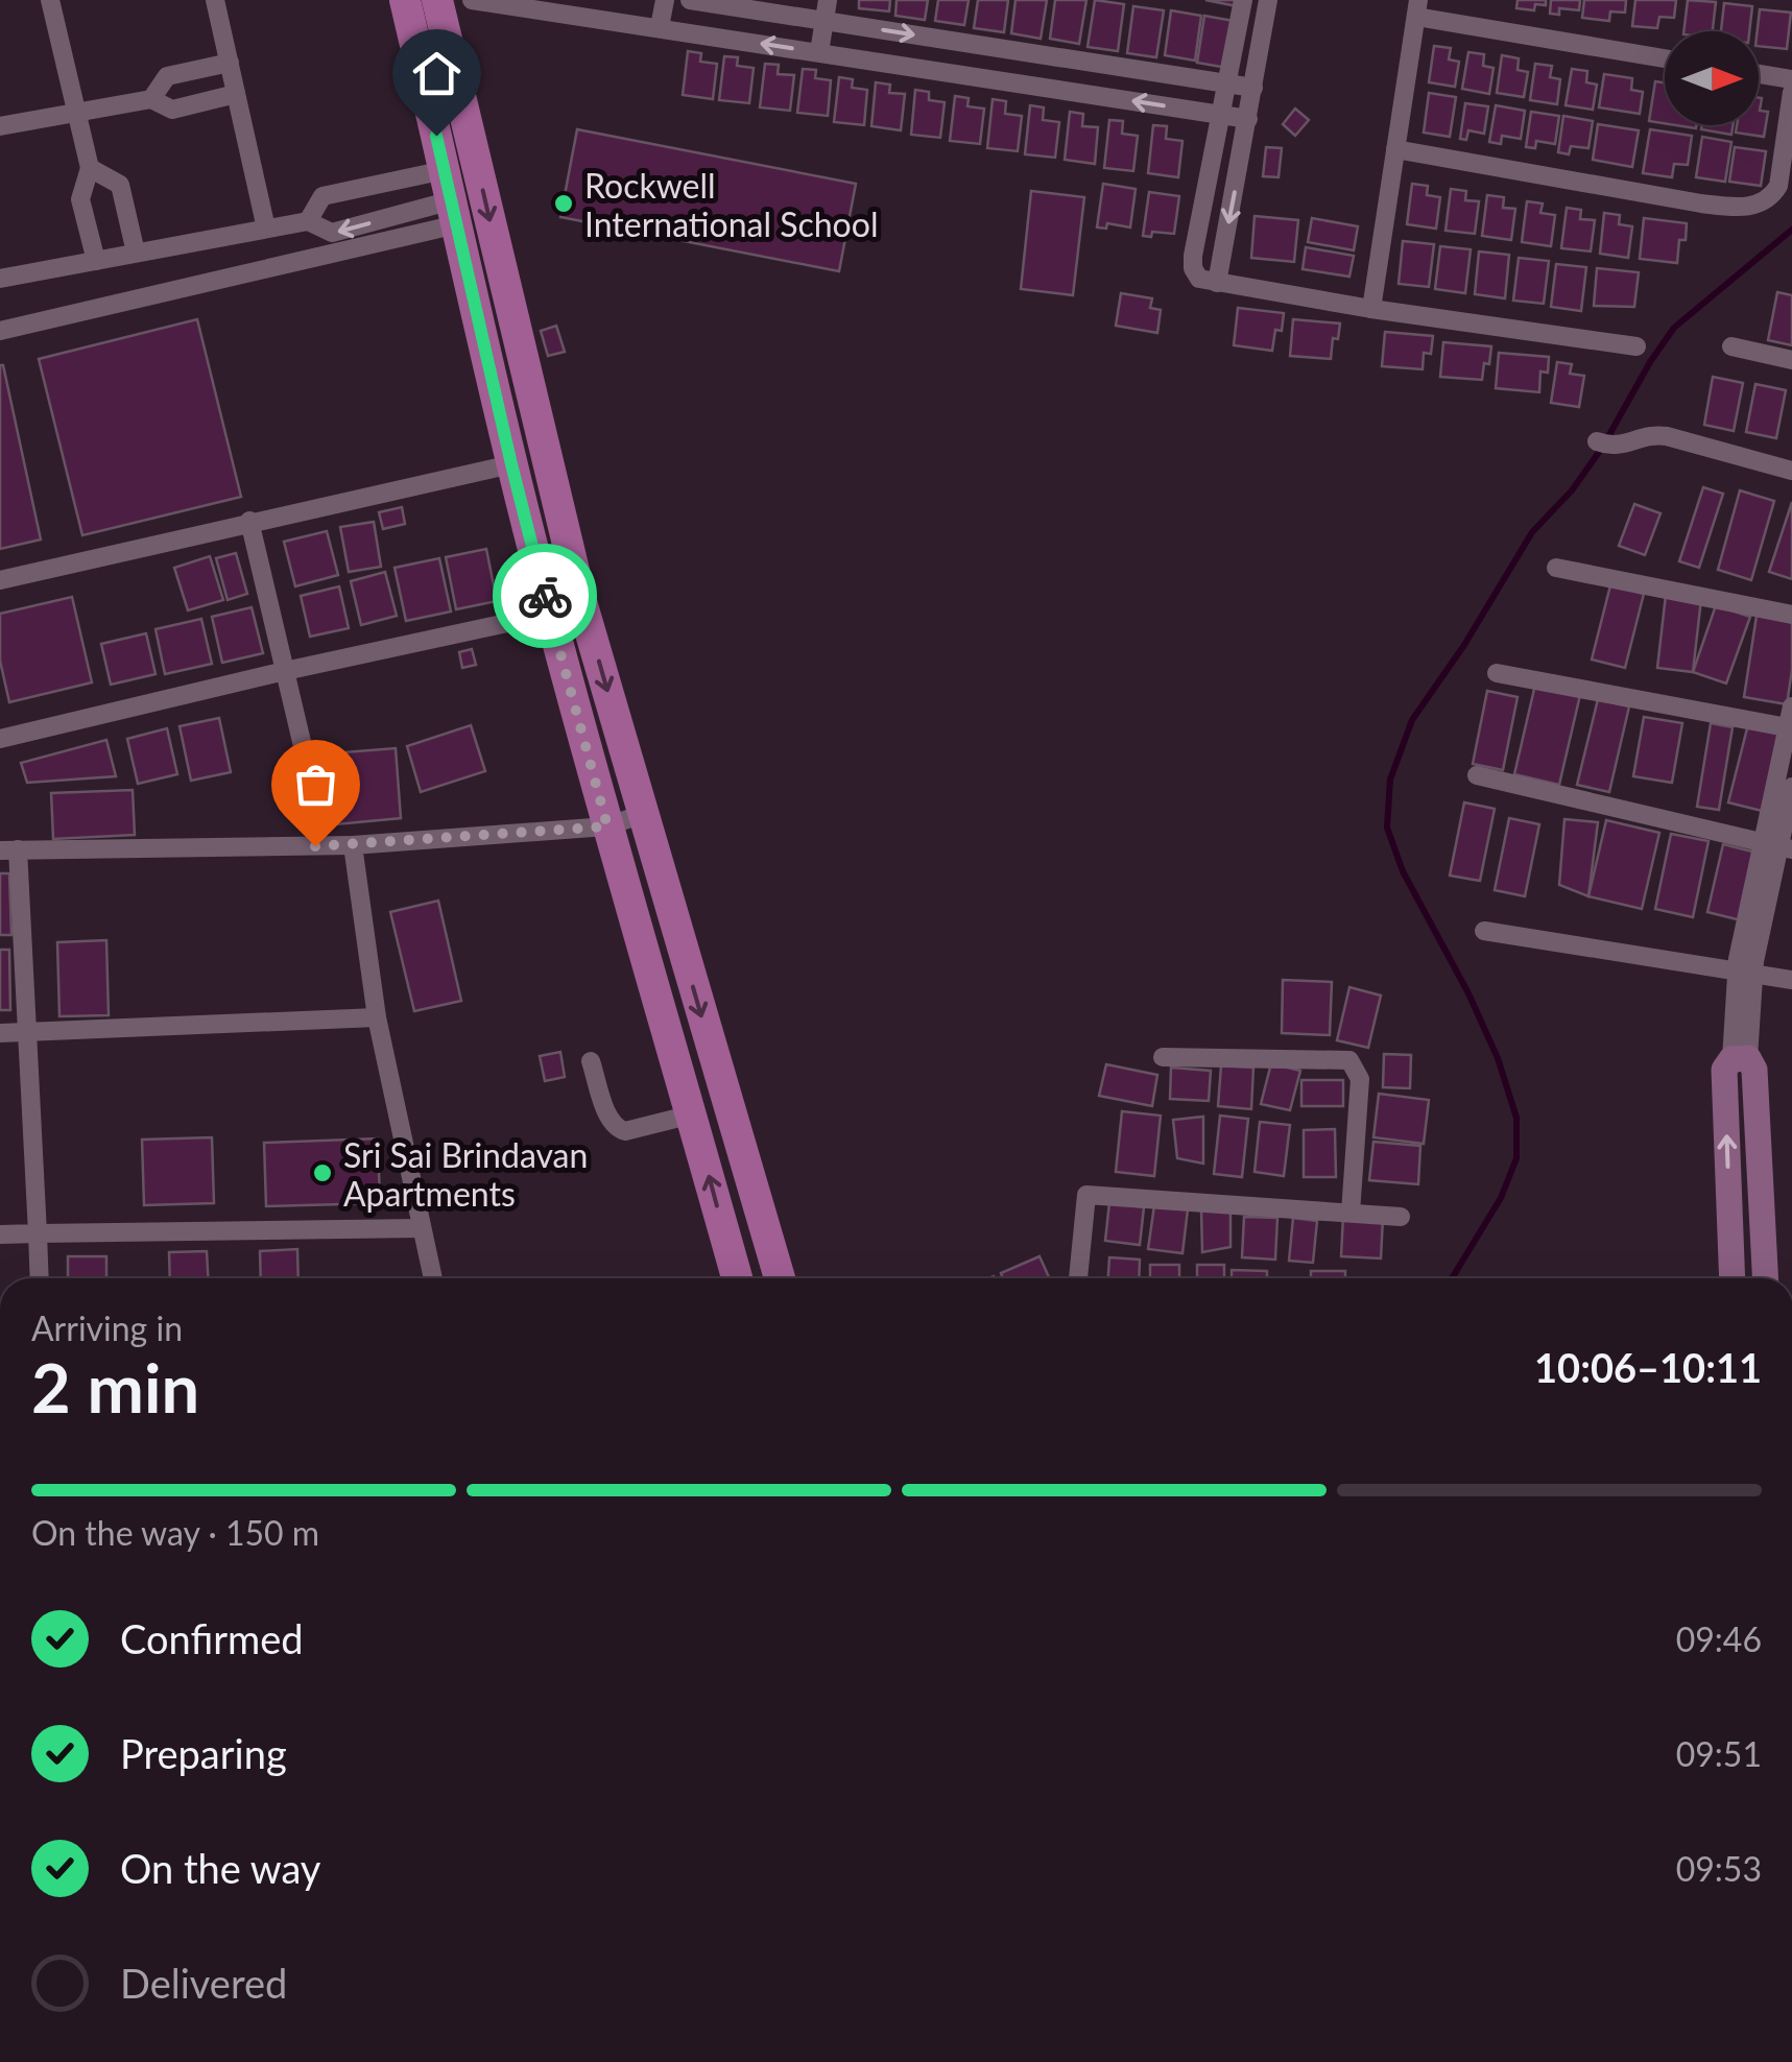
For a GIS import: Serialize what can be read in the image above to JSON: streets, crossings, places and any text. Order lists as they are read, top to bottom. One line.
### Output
{"places":["Rockwell International School","Sri Sai Brindavan Apartments"],"north":"right","page":{"heading":["2 min","Arriving in","10:06–10:11"],"bar":"On the way · 150 m","list":[["Confirmed","09:46"],["Preparing","09:51"],["On the way","09:53"],"Delivered"]}}
